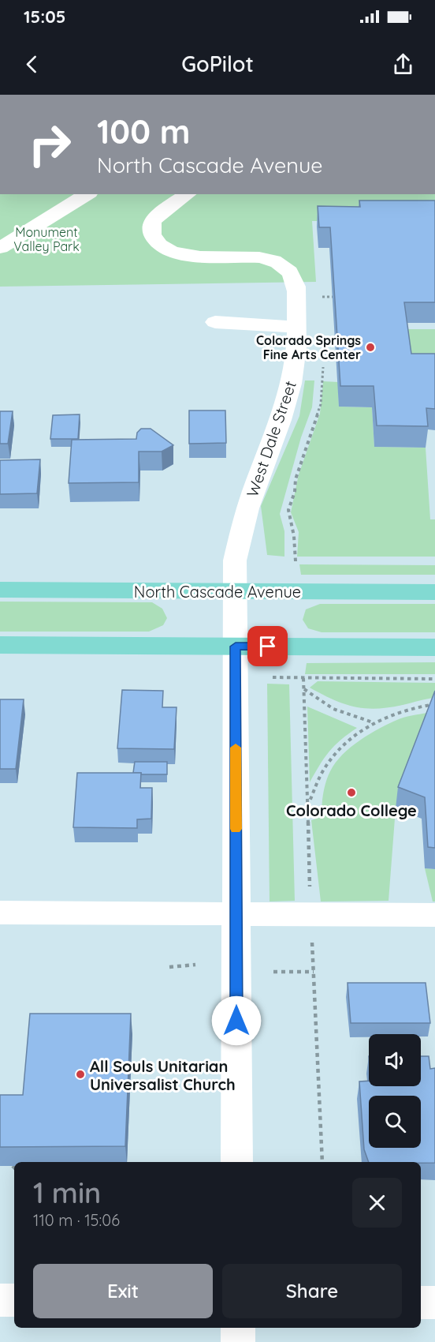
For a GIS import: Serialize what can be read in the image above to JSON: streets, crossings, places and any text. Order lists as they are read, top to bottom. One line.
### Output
{"streets":{"main road":["North Cascade Avenue"],"street":["West Dale Street"]},"crossings":[["West Dale Street","North Cascade Avenue"]],"parks":["Monument Valley Park"],"places":["Colorado Springs Fine Arts Center","Colorado College","All Souls Unitarian Universalist Church"],"page":{"status":"15:05","header":"GoPilot","turn":["100 m","North Cascade Avenue"],"heading":["1 min","110 m · 15:06"],"buttons":["Exit","Share"]}}
